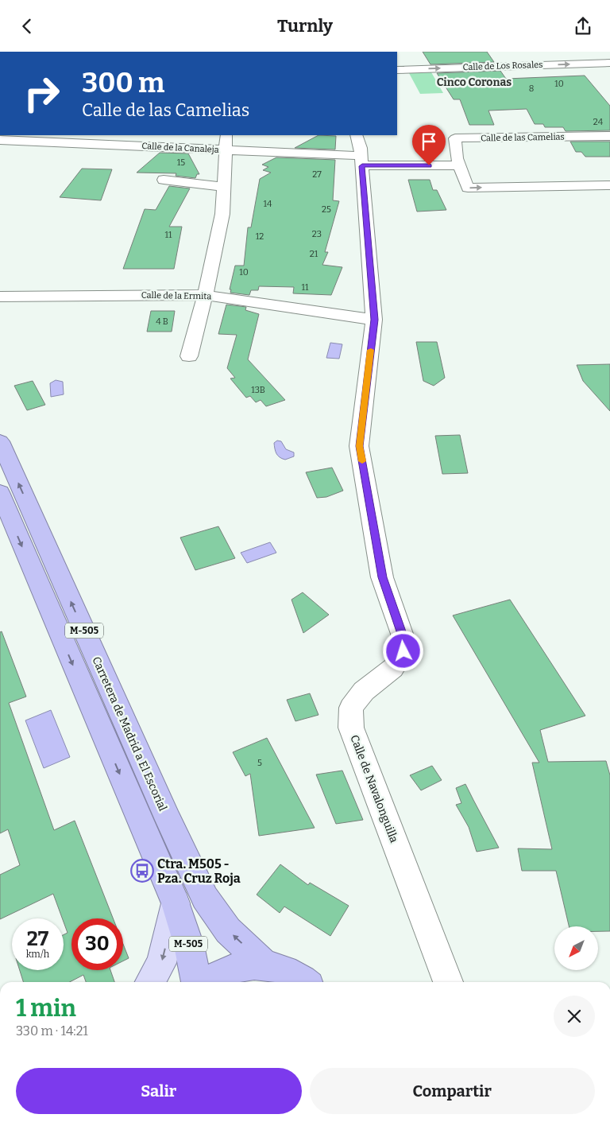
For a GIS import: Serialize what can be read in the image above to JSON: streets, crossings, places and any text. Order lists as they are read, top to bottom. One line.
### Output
{"streets":{"highway":["M-505","Carretera de Madrid a El Escorial"],"street":["Calle de Los Rosales","Calle de las Camelias","Calle de la Canaleja","Calle de la Ermita","Calle de Navalonguilla"]},"crossings":[["Calle de la Canaleja","Calle de Navalonguilla"],["Calle de la Ermita","Calle de Navalonguilla"],["M-505","Carretera de Madrid a El Escorial"]],"one_way":["Calle de Los Rosales","Calle de las Camelias"],"districts":["Cinco Coronas"],"places":{"bus stop":["Ctra. M505 - Pza. Cruz Roja"]},"house_numbers":["10","8","24","15","27","14","25","23","11","12","21","10","11","4 B","13B","5"],"north":"bottom left","page":{"header":"Turnly","turn":["300 m","Calle de las Camelias"],"speed":"27 km/h","limit":"30","heading":["1 min","330 m · 14:21"],"buttons":["Salir","Compartir"]}}
